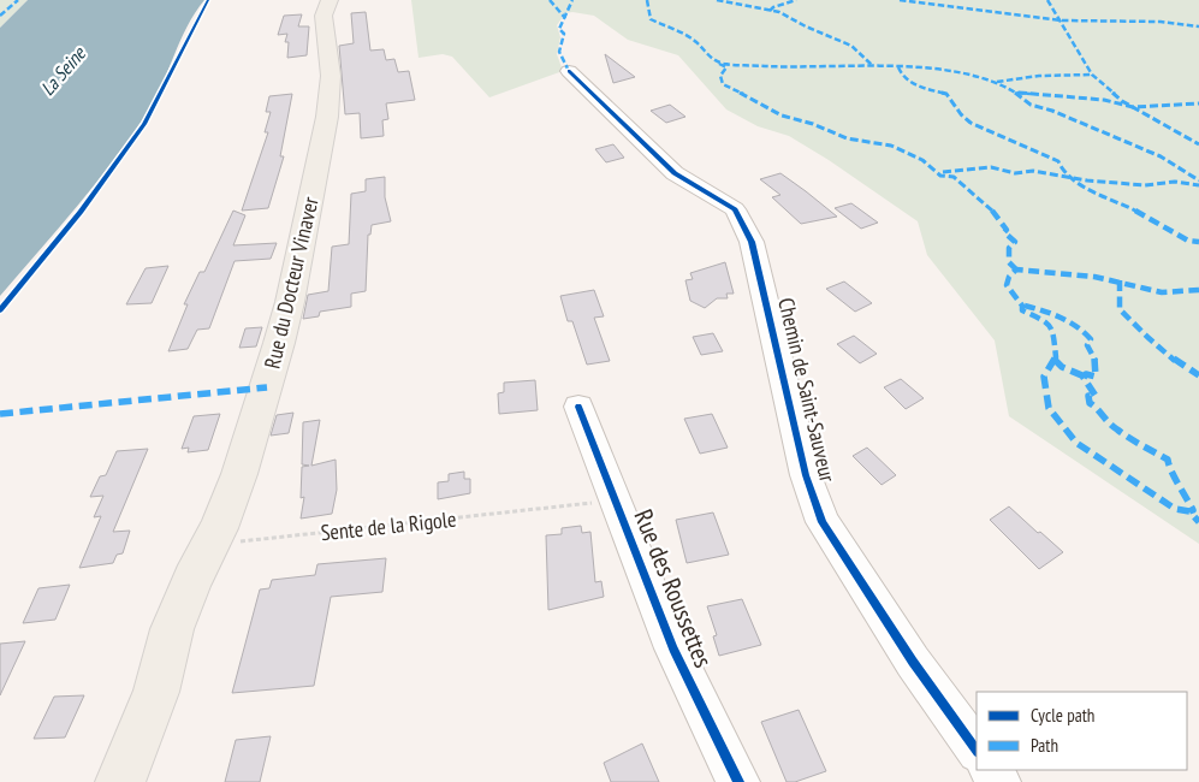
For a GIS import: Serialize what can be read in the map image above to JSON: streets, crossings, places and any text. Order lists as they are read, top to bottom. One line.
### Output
{"streets":{"main road":["Rue du Docteur Vinaver"],"street":["Chemin de Saint-Sauveur","Rue des Roussettes"],"path":["Sente de la Rigole"]},"crossings":[["Rue du Docteur Vinaver","Sente de la Rigole"],["Sente de la Rigole","Rue des Roussettes"]],"water":["La Seine"],"legend":["Cycle path","Path"]}
